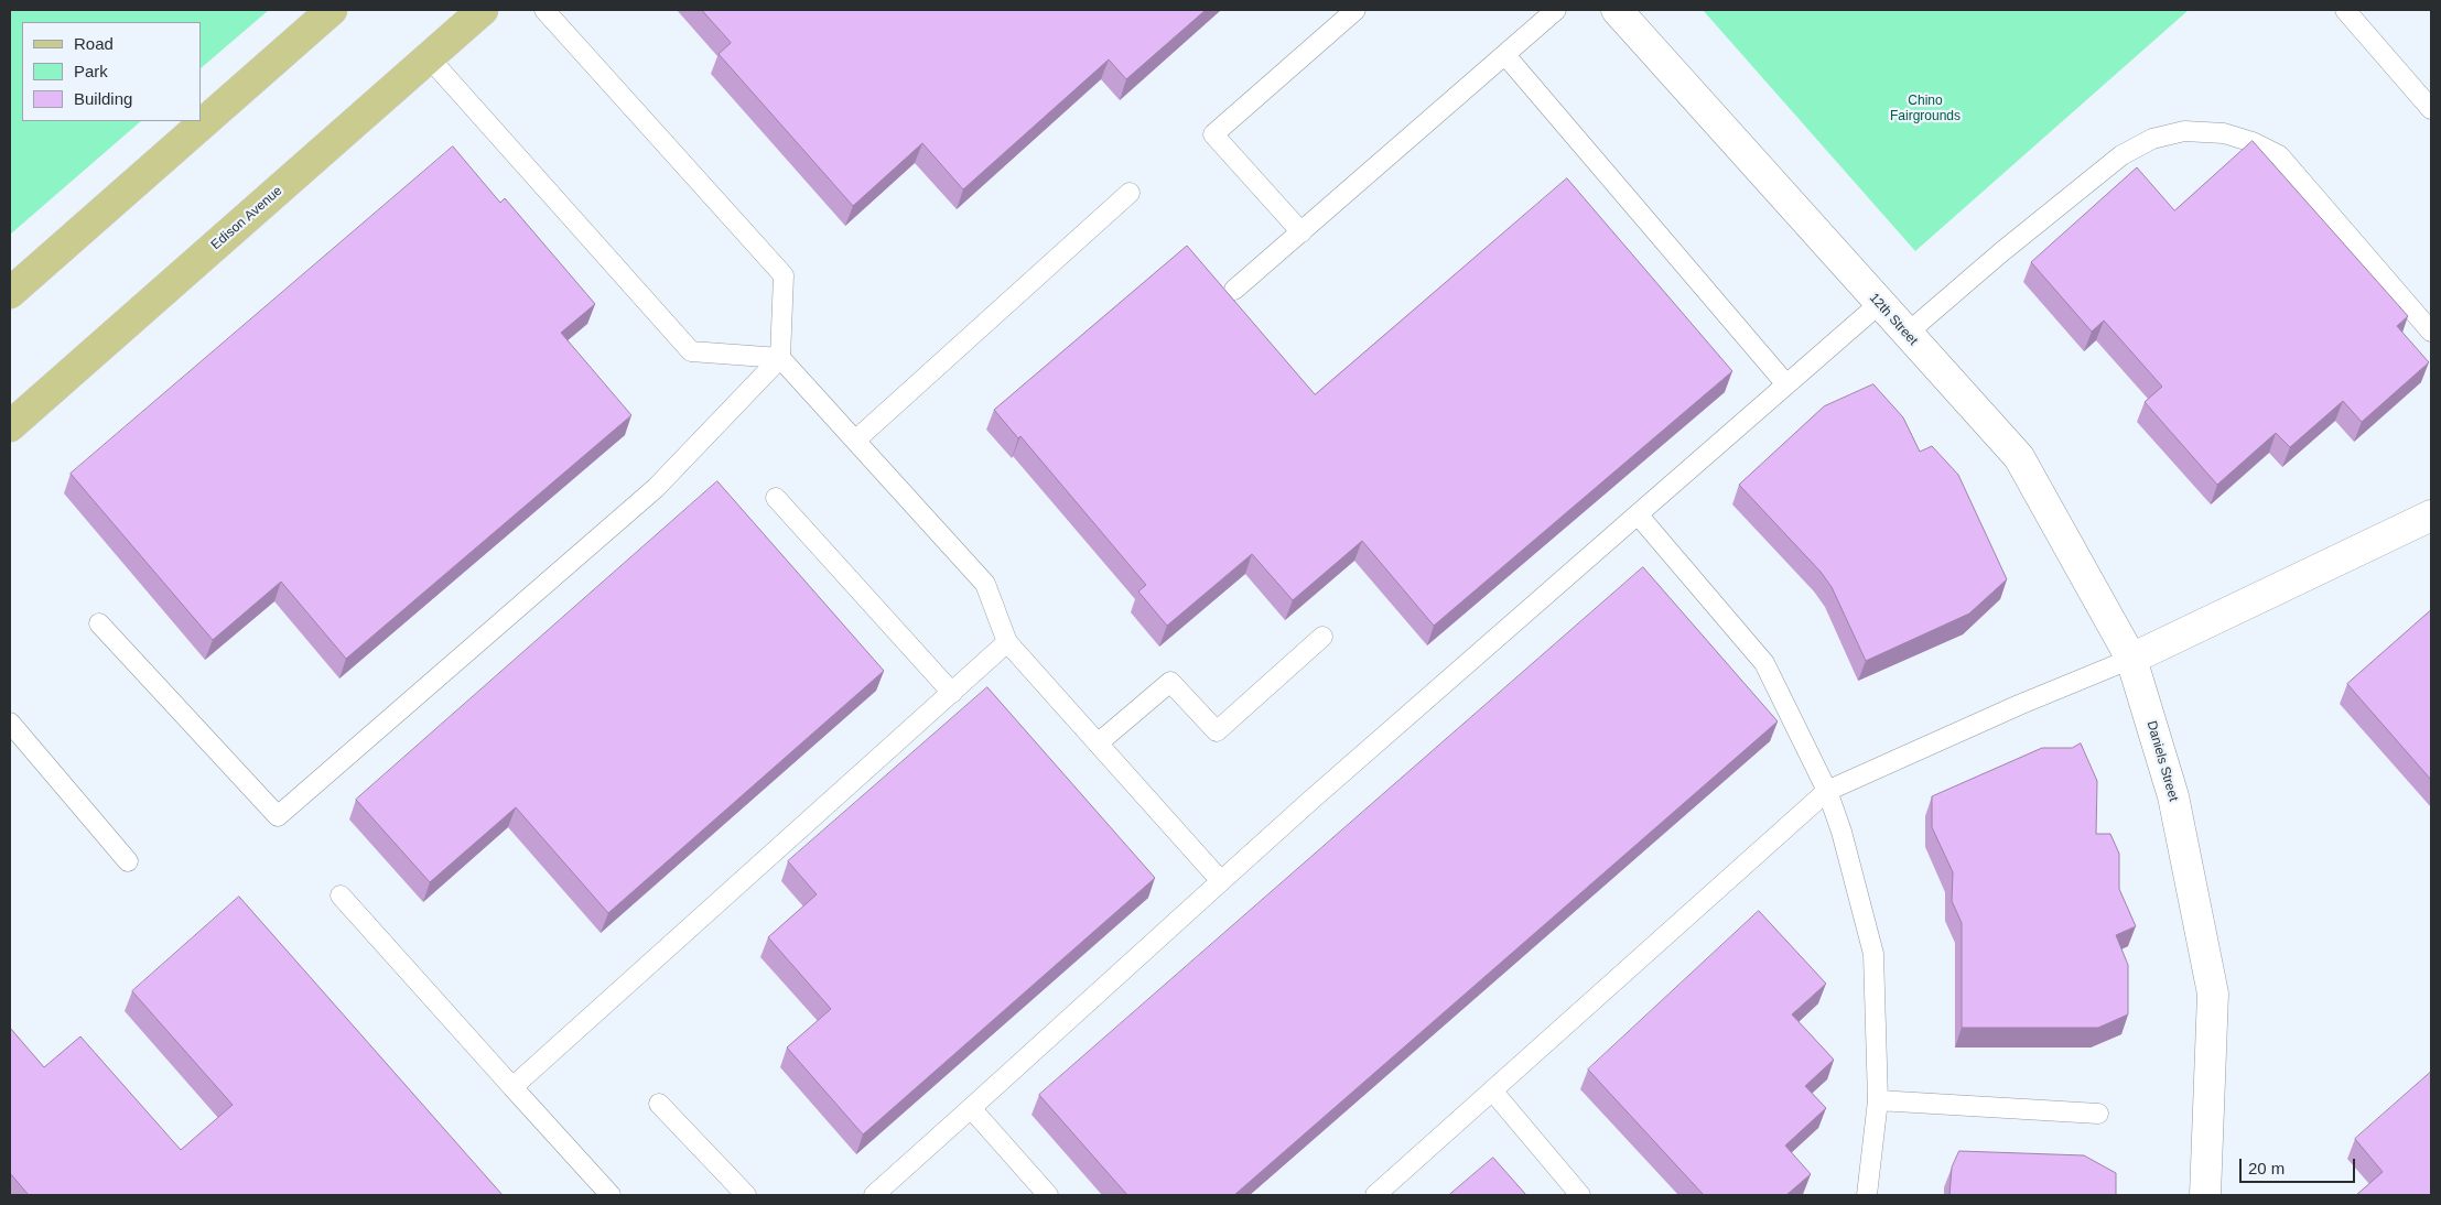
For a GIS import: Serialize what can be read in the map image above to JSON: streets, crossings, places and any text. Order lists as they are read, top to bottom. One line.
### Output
{"streets":{"main road":["Edison Avenue"],"street":["12th Street","Daniels Street"]},"crossings":[["12th Street","Daniels Street"]],"parks":["Chino Fairgrounds"],"legend":["Road","Park","Building"],"scale_bar":"20 m"}
